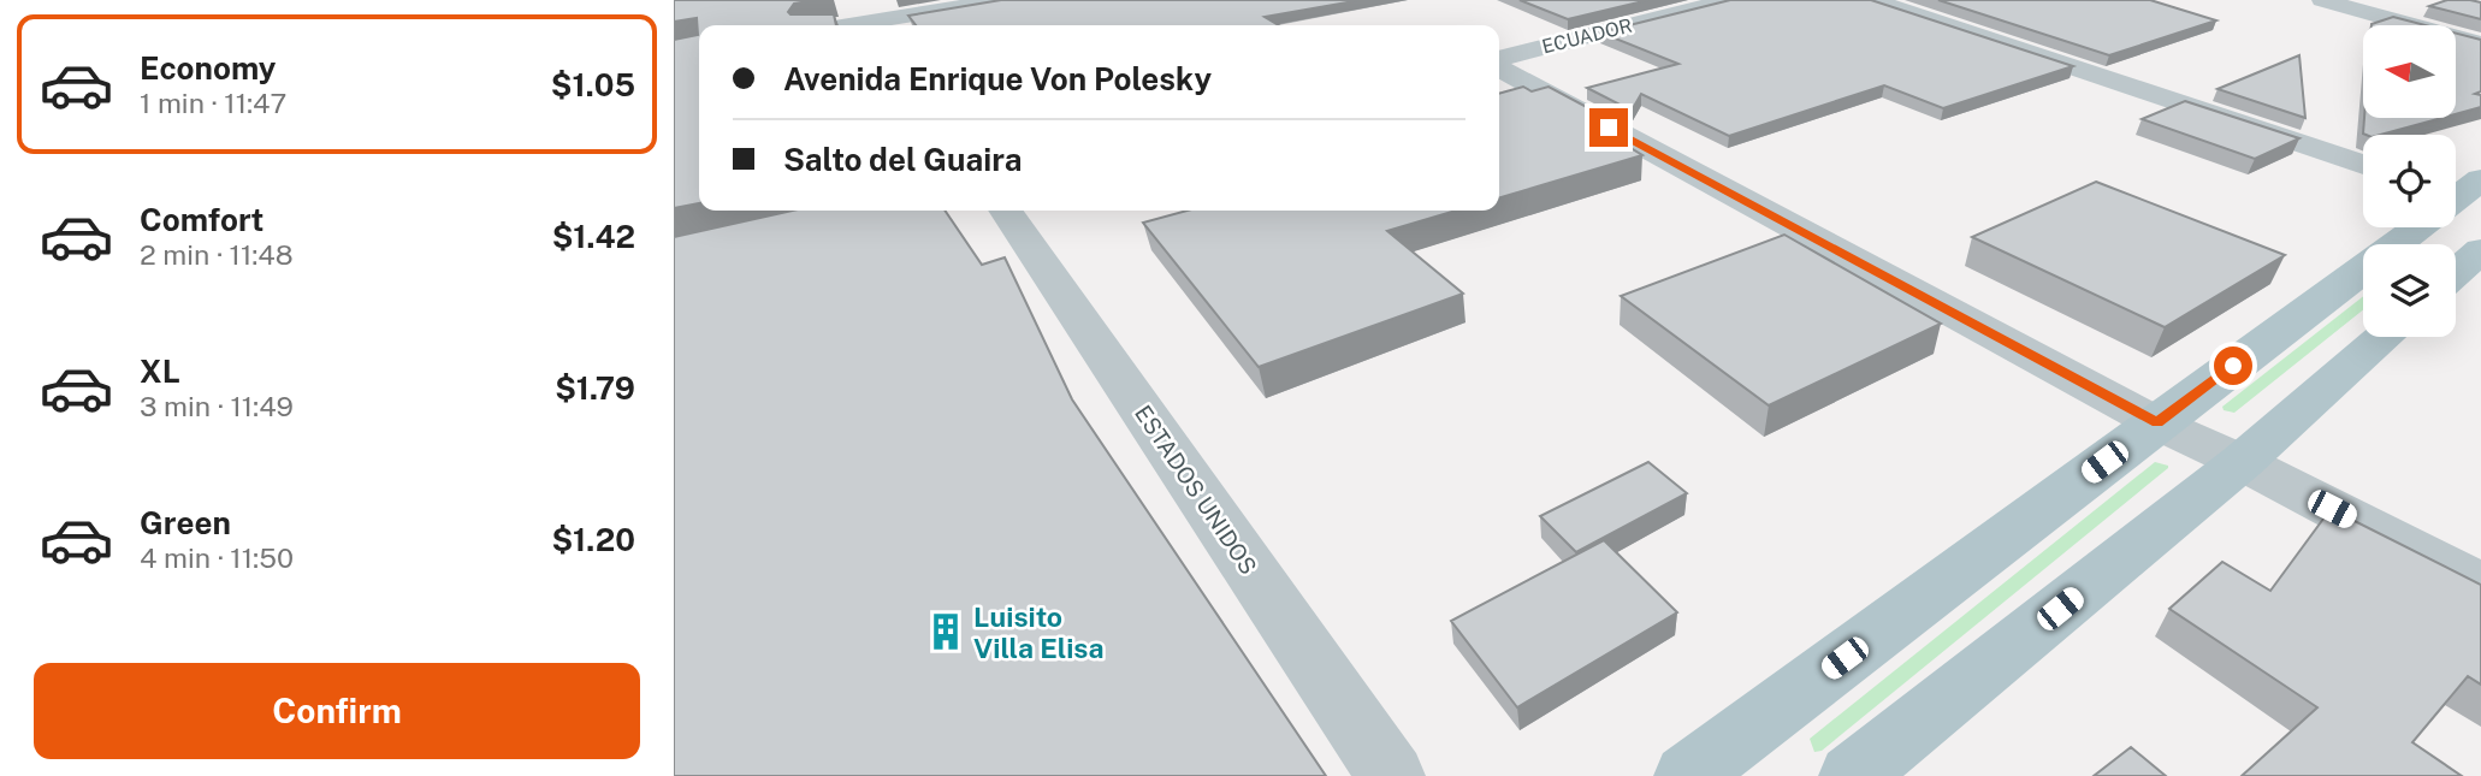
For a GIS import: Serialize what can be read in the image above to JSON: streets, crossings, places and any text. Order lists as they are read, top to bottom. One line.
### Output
{"streets":{"street":["ECUADOR","ESTADOS UNIDOS"]},"places":{"building":["Luisito Villa Elisa"]},"north":"left","page":{"list":[{"name":"Economy","note":"1 min · 11:47","value":"$1.05"},{"name":"Comfort","note":"2 min · 11:48","value":"$1.42"},{"name":"XL","note":"3 min · 11:49","value":"$1.79"},{"name":"Green","note":"4 min · 11:50","value":"$1.20"}],"banner":["Avenida Enrique Von Polesky","Salto del Guaira"],"buttons":"Confirm"}}
